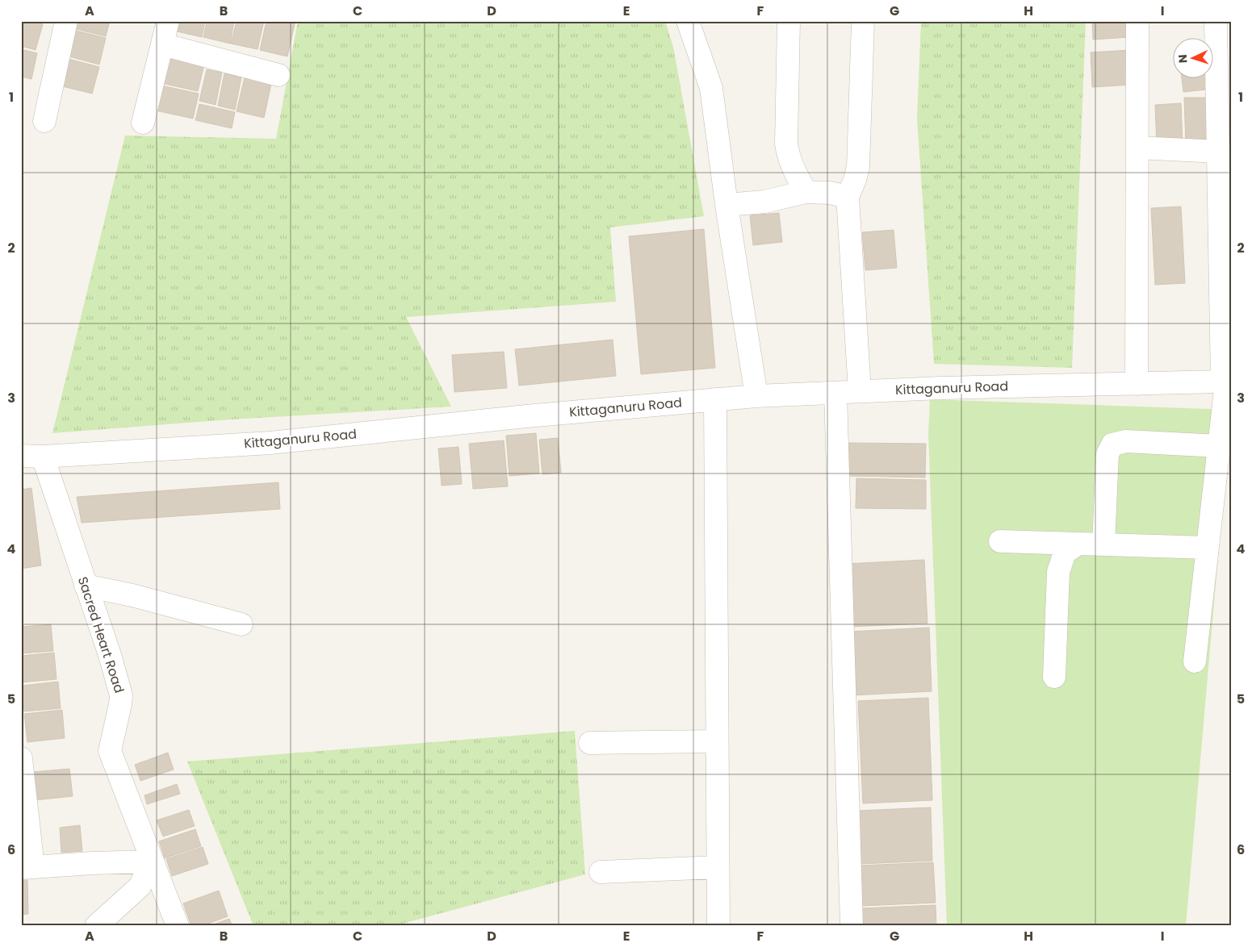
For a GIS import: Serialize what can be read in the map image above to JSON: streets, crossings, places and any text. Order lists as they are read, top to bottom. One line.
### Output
{"streets":{"street":["Kittaganuru Road","Sacred Heart Road"]},"crossings":[["Kittaganuru Road","Sacred Heart Road"]],"north":"left","grid":{"columns":["A","B","C","D","E","F","G","H","I"],"rows":["1","2","3","4","5","6"]}}
